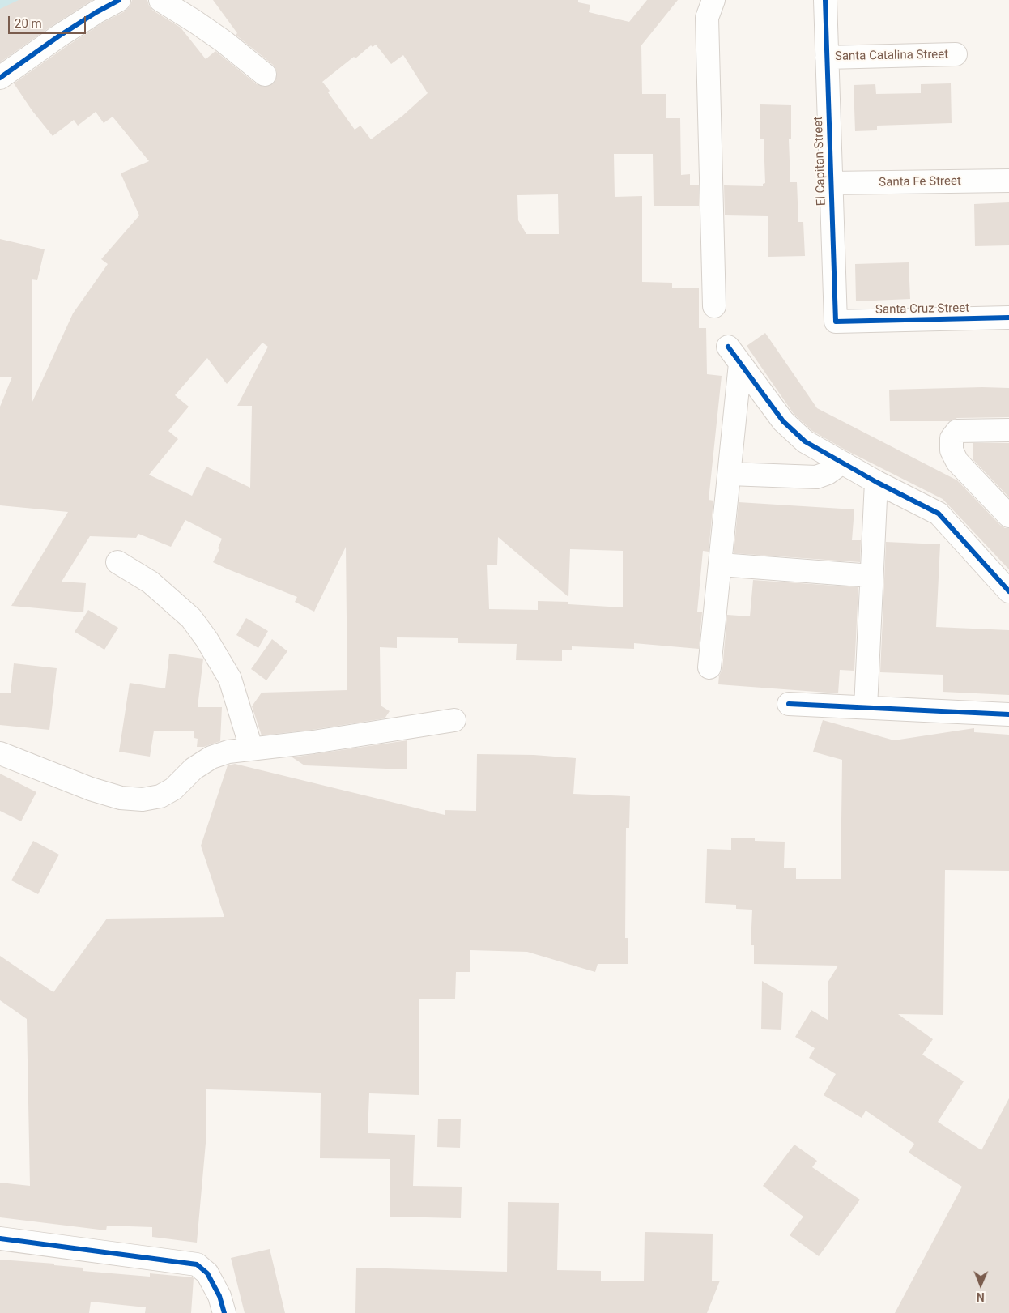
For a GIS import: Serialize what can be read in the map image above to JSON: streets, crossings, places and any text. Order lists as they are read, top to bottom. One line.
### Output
{"streets":{"street":["Santa Catalina Street","El Capitan Street","Santa Fe Street","Santa Cruz Street"]},"crossings":[["Santa Catalina Street","El Capitan Street"],["El Capitan Street","Santa Fe Street"],["El Capitan Street","Santa Cruz Street"]],"scale_bar":"20 m","north":"bottom"}
